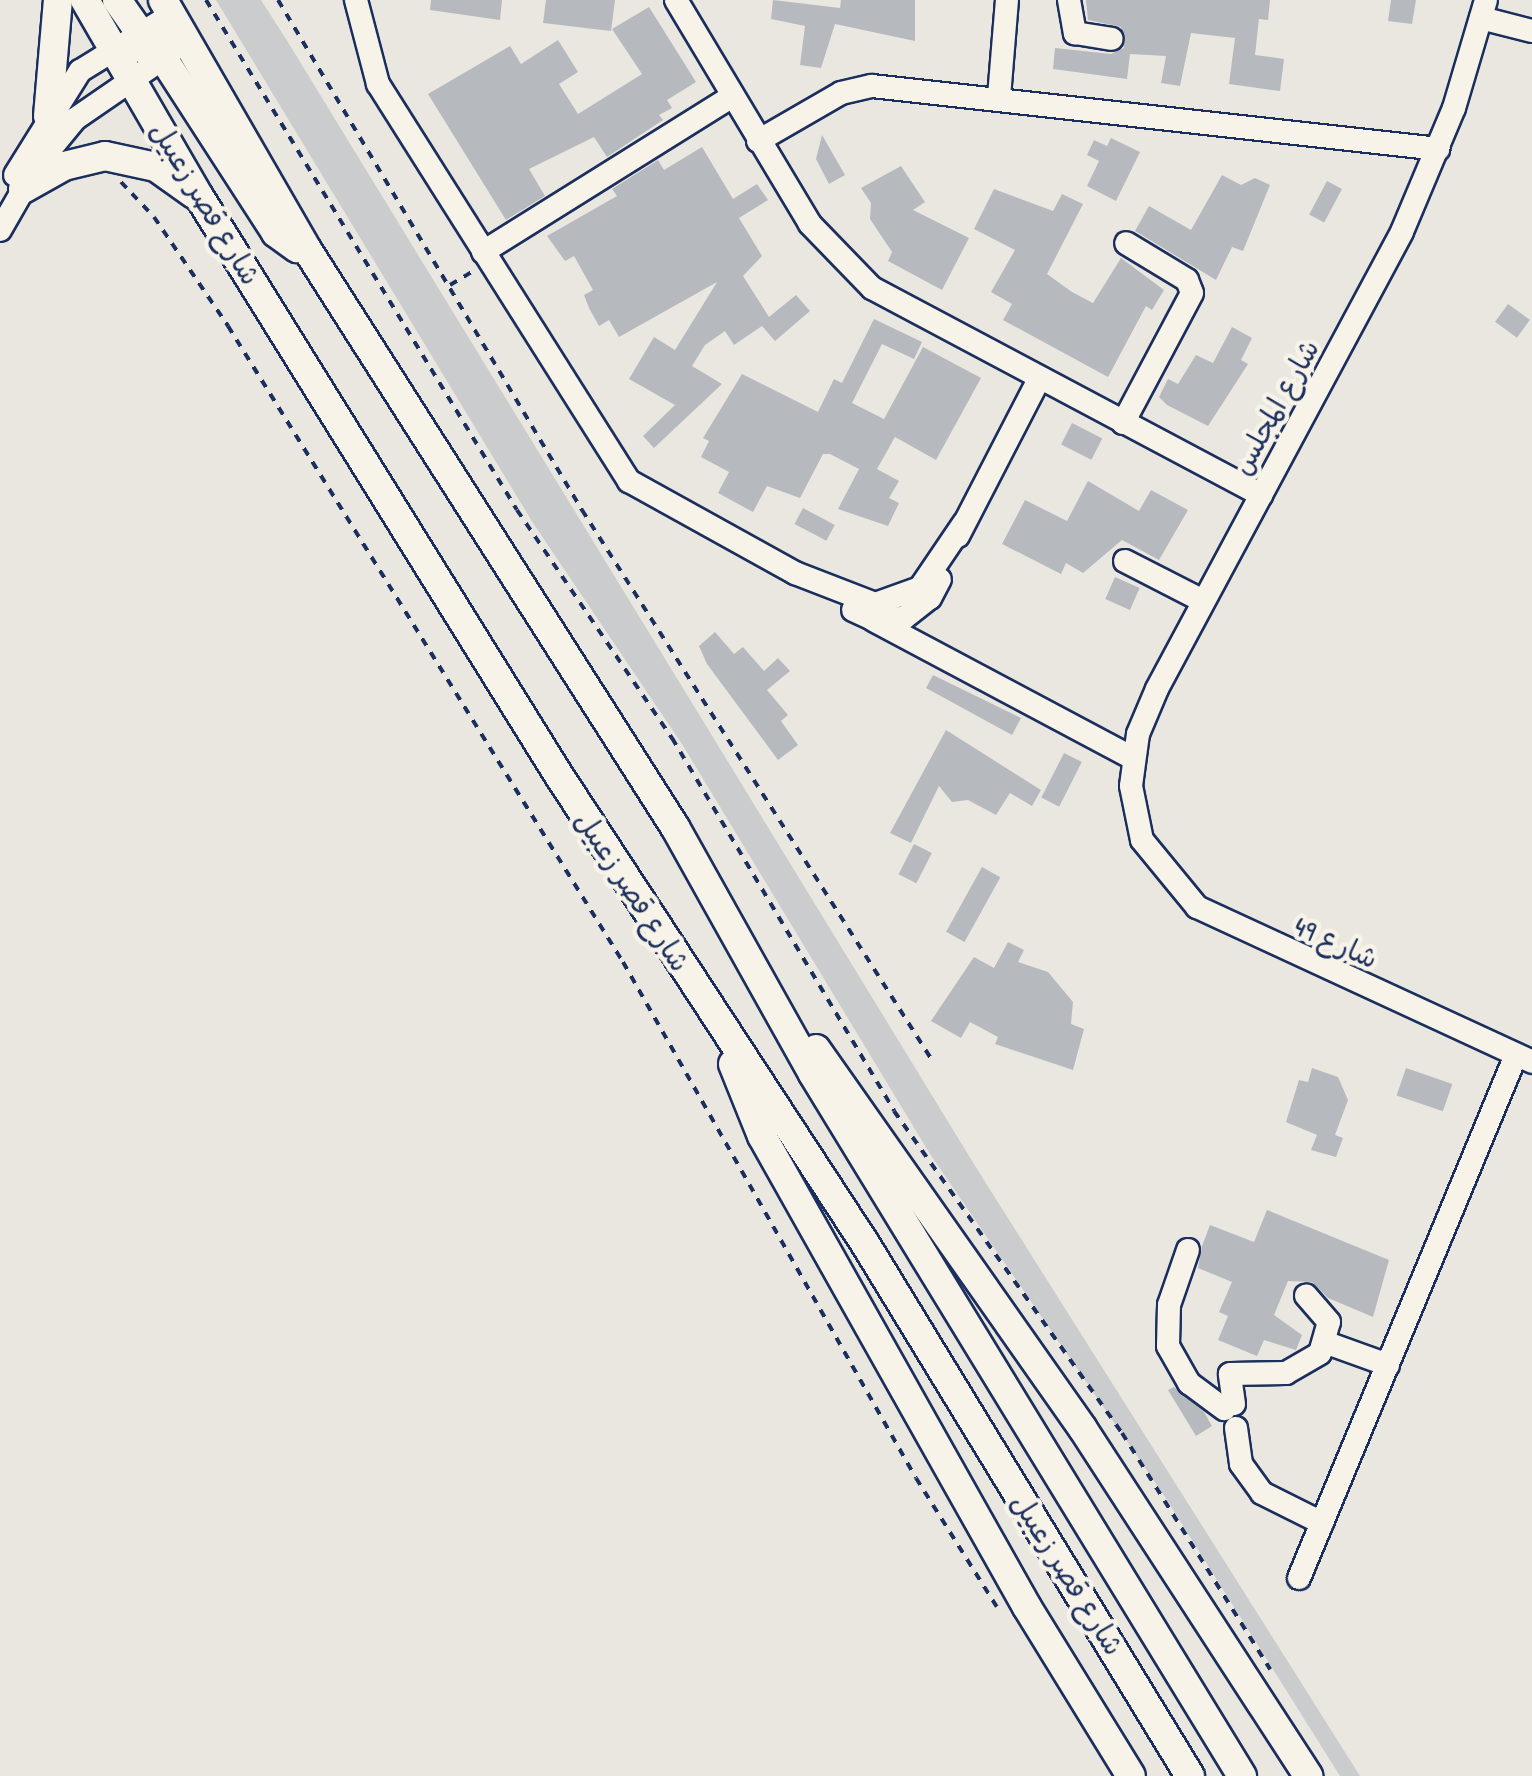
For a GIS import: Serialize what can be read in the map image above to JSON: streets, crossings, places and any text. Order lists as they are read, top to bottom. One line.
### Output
{"streets":{"main road":["شارع قصر زعبيل"],"street":["شارع المجلس","شارع 49"]},"crossings":[["شارع المجلس","شارع 49"]]}
